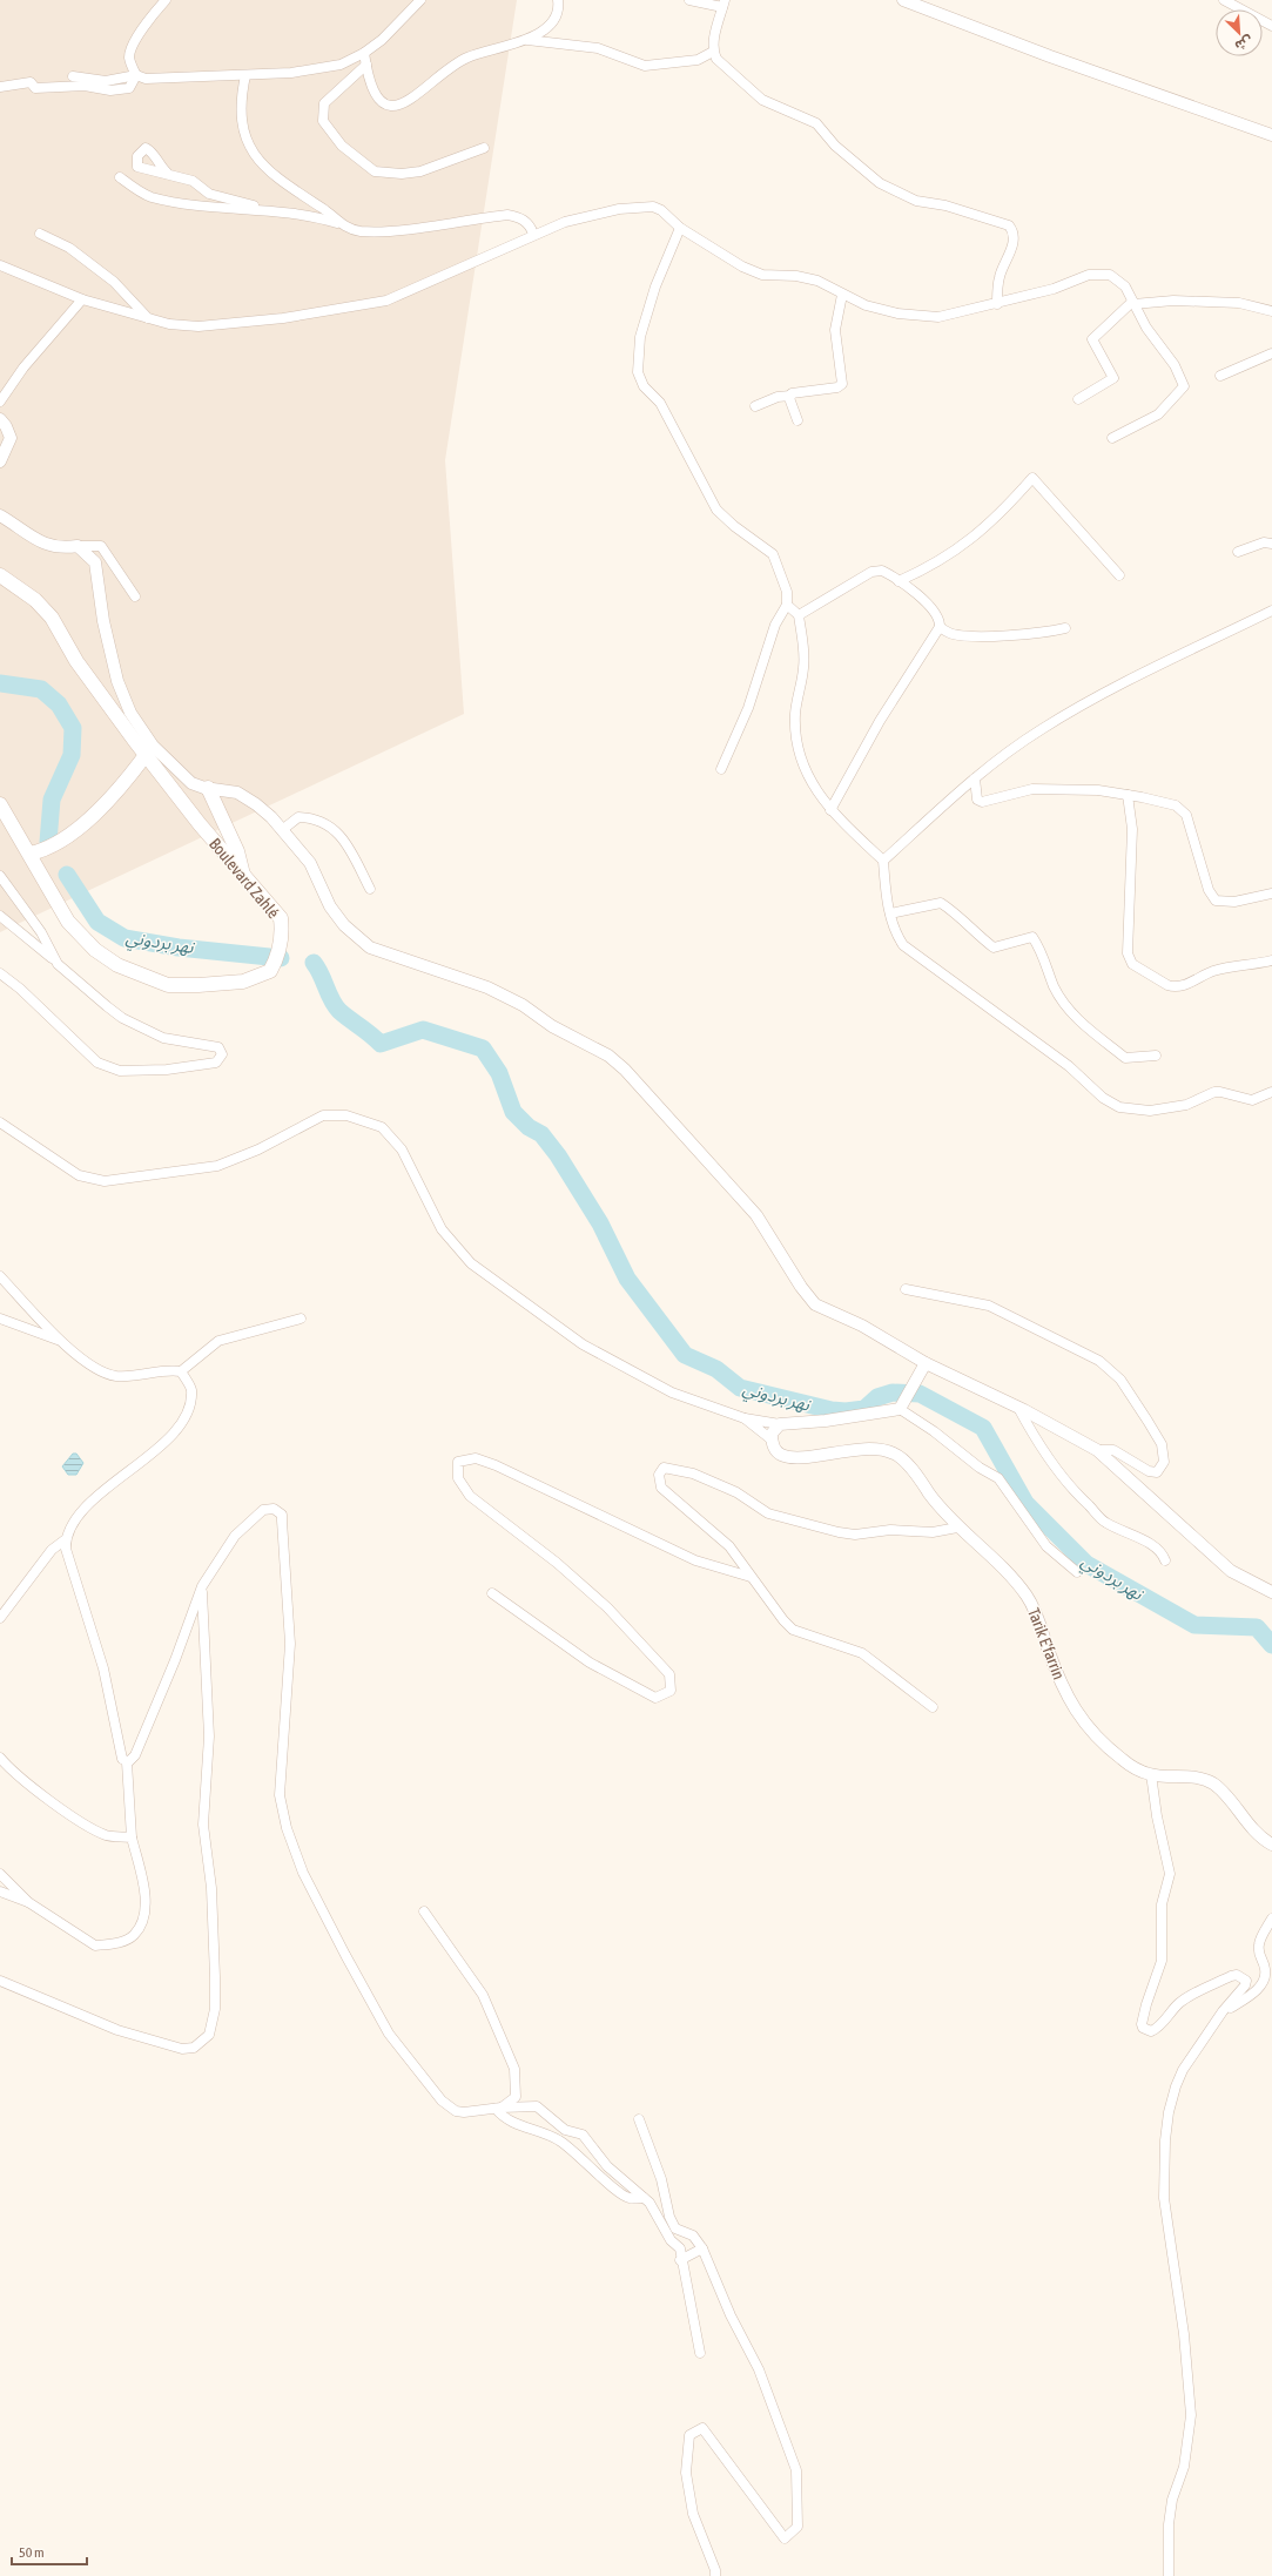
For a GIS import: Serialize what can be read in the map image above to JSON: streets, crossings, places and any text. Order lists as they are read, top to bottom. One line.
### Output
{"streets":{"main road":["Boulevard Zahlé"],"street":["Tarik E'farrin"]},"water":["نهر بردوني"],"scale_bar":"50 m","north":"bottom right"}
